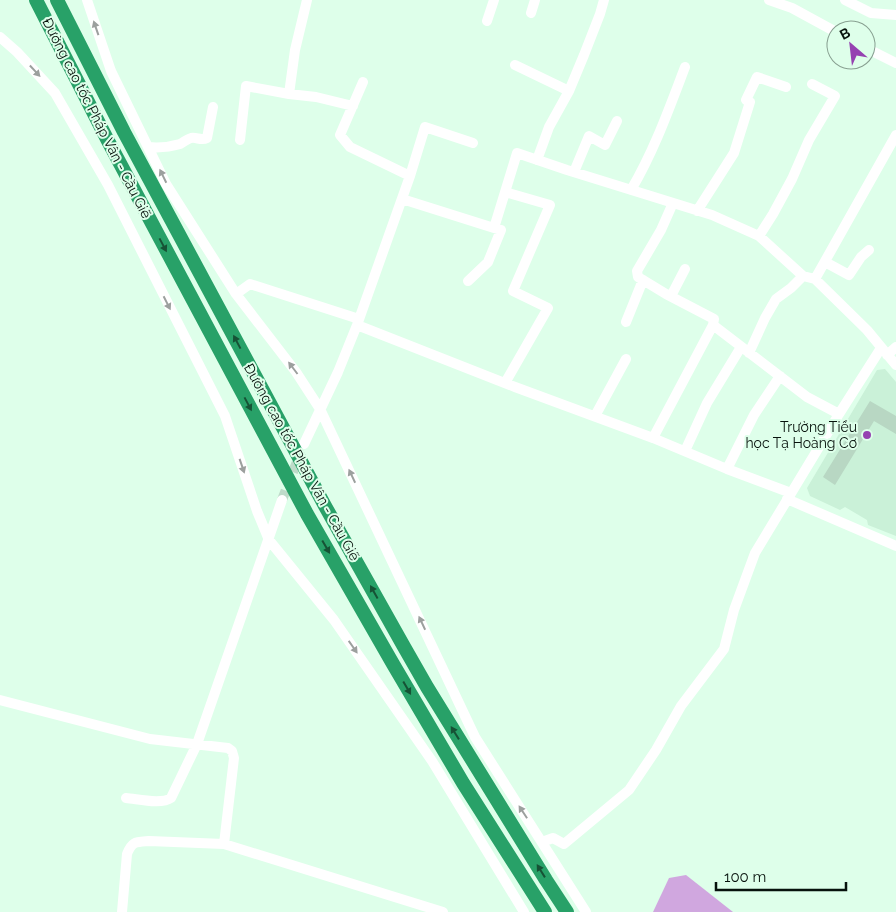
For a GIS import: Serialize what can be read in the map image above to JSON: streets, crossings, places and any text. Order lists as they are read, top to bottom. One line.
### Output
{"streets":{"highway":["Đường cao tốc Pháp Vân - Cầu Giẽ"]},"places":["Trường Tiểu học Tạ Hoàng Cơ"],"scale_bar":"100 m","north":"top left"}
